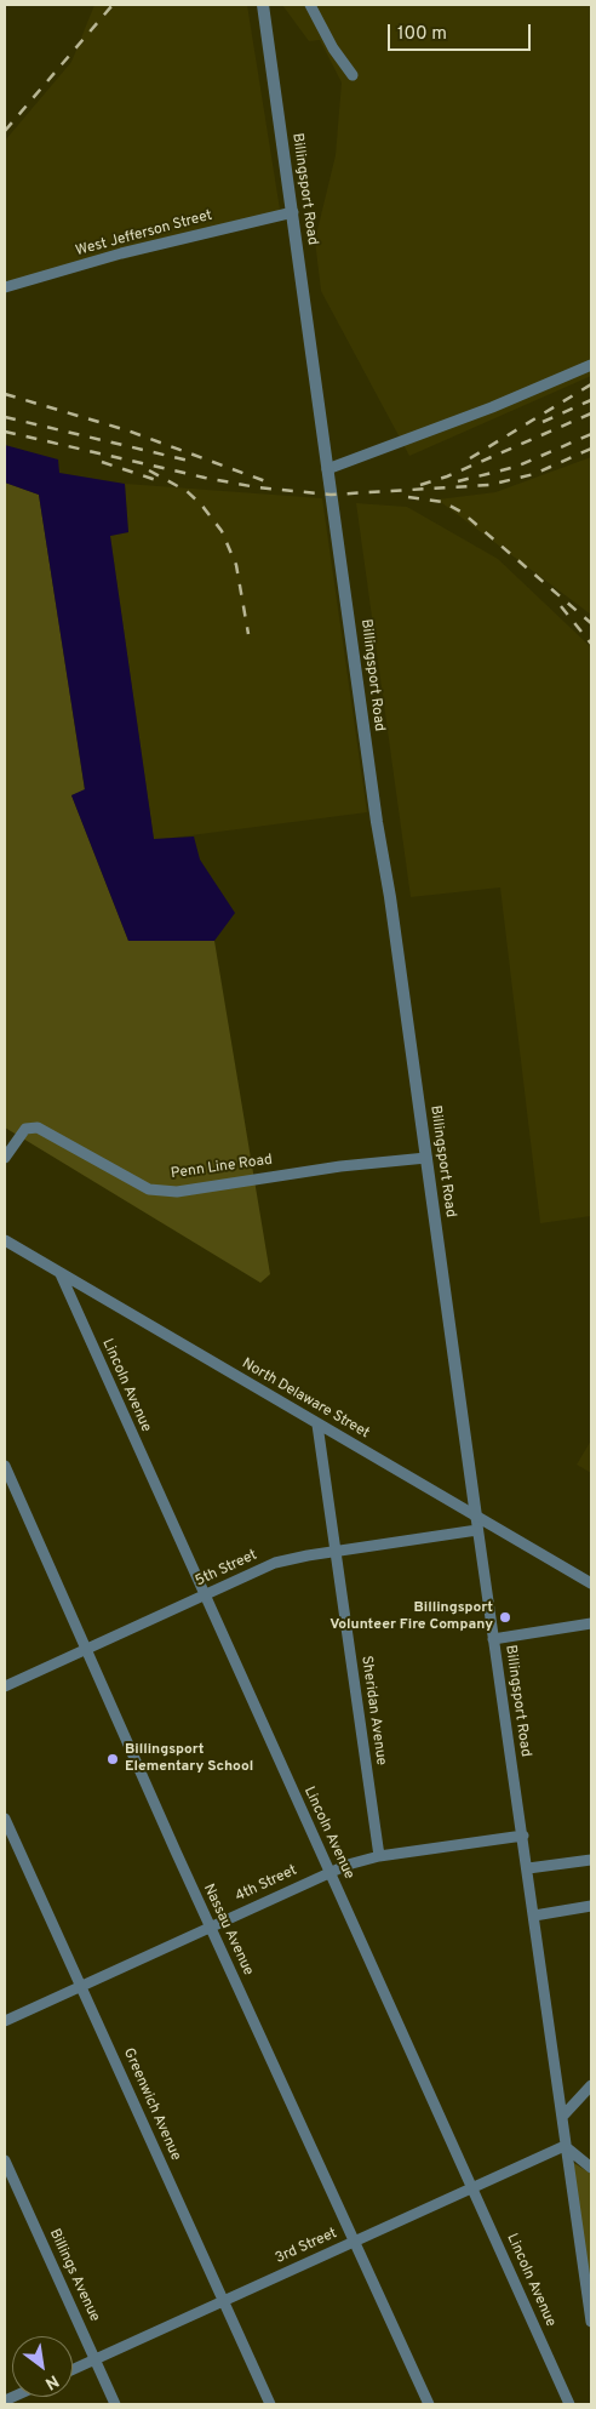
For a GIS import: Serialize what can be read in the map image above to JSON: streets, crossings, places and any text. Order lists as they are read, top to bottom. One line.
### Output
{"streets":{"street":["Billingsport Road","West Jefferson Street","Penn Line Road","Lincoln Avenue","North Delaware Street","5th Street","Sheridan Avenue","4th Street","Nassau Avenue","Greenwich Avenue","3rd Street","Billings Avenue"]},"crossings":[["Billingsport Road","West Jefferson Street"],["Billingsport Road","Penn Line Road"],["Billingsport Road","North Delaware Street"],["Billingsport Road","5th Street"],["Billingsport Road","4th Street"],["Billingsport Road","3rd Street"],["Lincoln Avenue","North Delaware Street"],["Lincoln Avenue","5th Street"],["Lincoln Avenue","4th Street"],["Lincoln Avenue","3rd Street"],["North Delaware Street","5th Street"],["North Delaware Street","Sheridan Avenue"],["5th Street","Sheridan Avenue"],["5th Street","Nassau Avenue"],["Sheridan Avenue","4th Street"],["4th Street","Nassau Avenue"],["4th Street","Greenwich Avenue"],["Nassau Avenue","3rd Street"],["Greenwich Avenue","3rd Street"],["3rd Street","Billings Avenue"]],"places":["Billingsport Volunteer Fire Company","Billingsport Elementary School"],"scale_bar":"100 m","north":"bottom right"}
